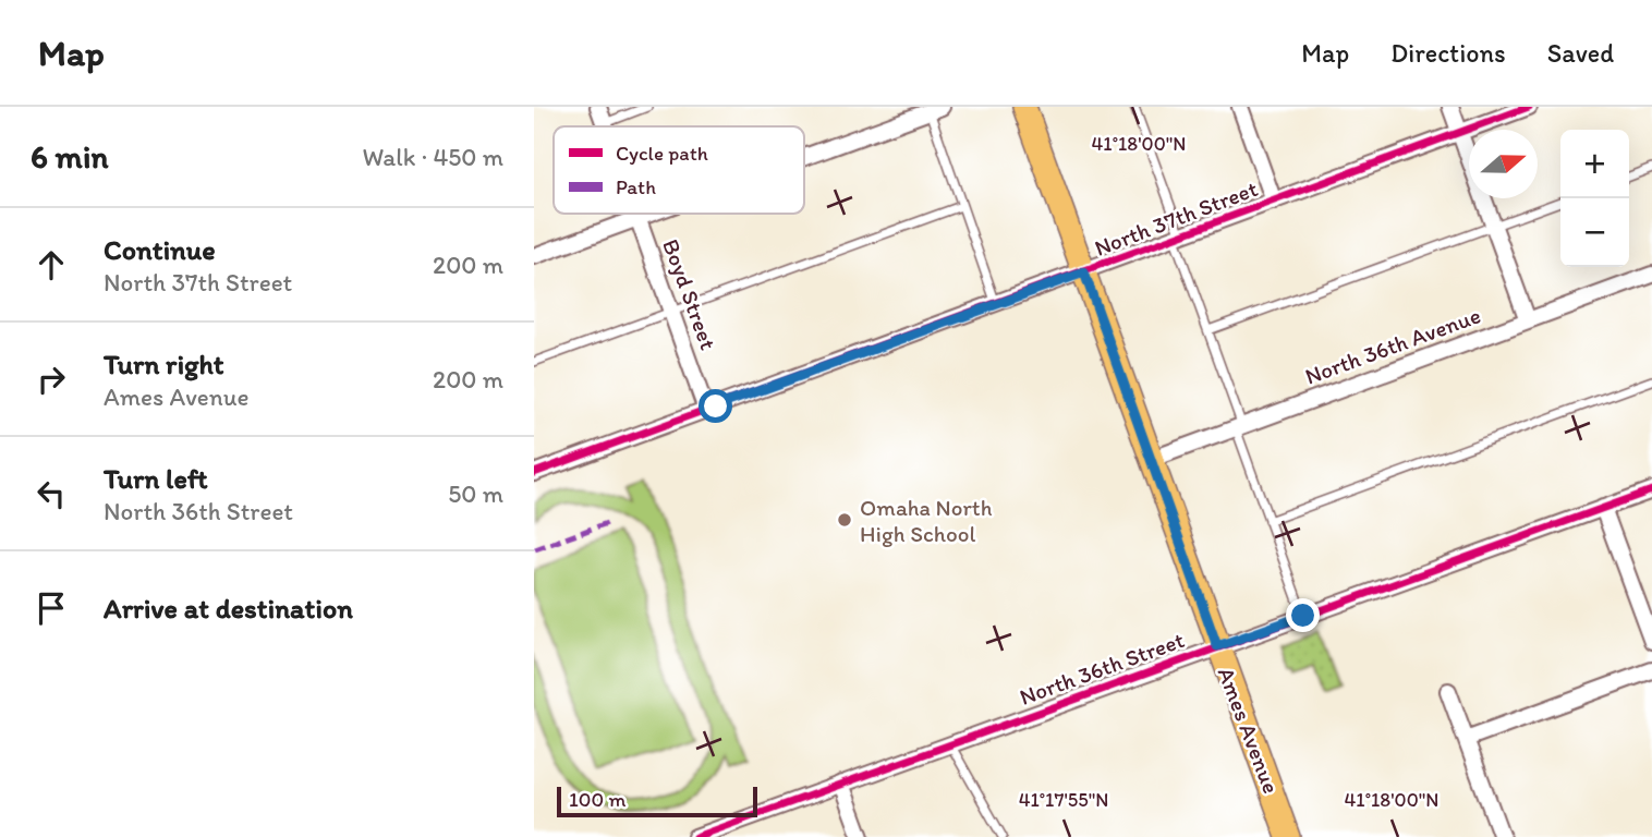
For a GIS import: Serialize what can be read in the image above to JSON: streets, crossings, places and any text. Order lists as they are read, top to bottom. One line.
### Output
{"streets":{"main road":["Ames Avenue"],"street":["North 37th Street","Boyd Street","North 36th Avenue","North 36th Street"]},"crossings":[["North 37th Street","Boyd Street"],["North 37th Street","Ames Avenue"],["North 36th Avenue","Ames Avenue"],["North 36th Street","Ames Avenue"]],"places":["Omaha North High School"],"legend":["Cycle path","Path"],"scale_bar":"100 m","north":"right","page":{"header":"Map","nav":["Map","Directions","Saved"],"heading":["6 min","Walk · 450 m"],"map_buttons":["+","−"],"list":[["Continue","North 37th Street","200 m"],["Turn right","Ames Avenue","200 m"],["Turn left","North 36th Street","50 m"],"Arrive at destination"],"scale":"100 m"},"coordinates":["41°18'00\"N","41°17'55\"N"]}
